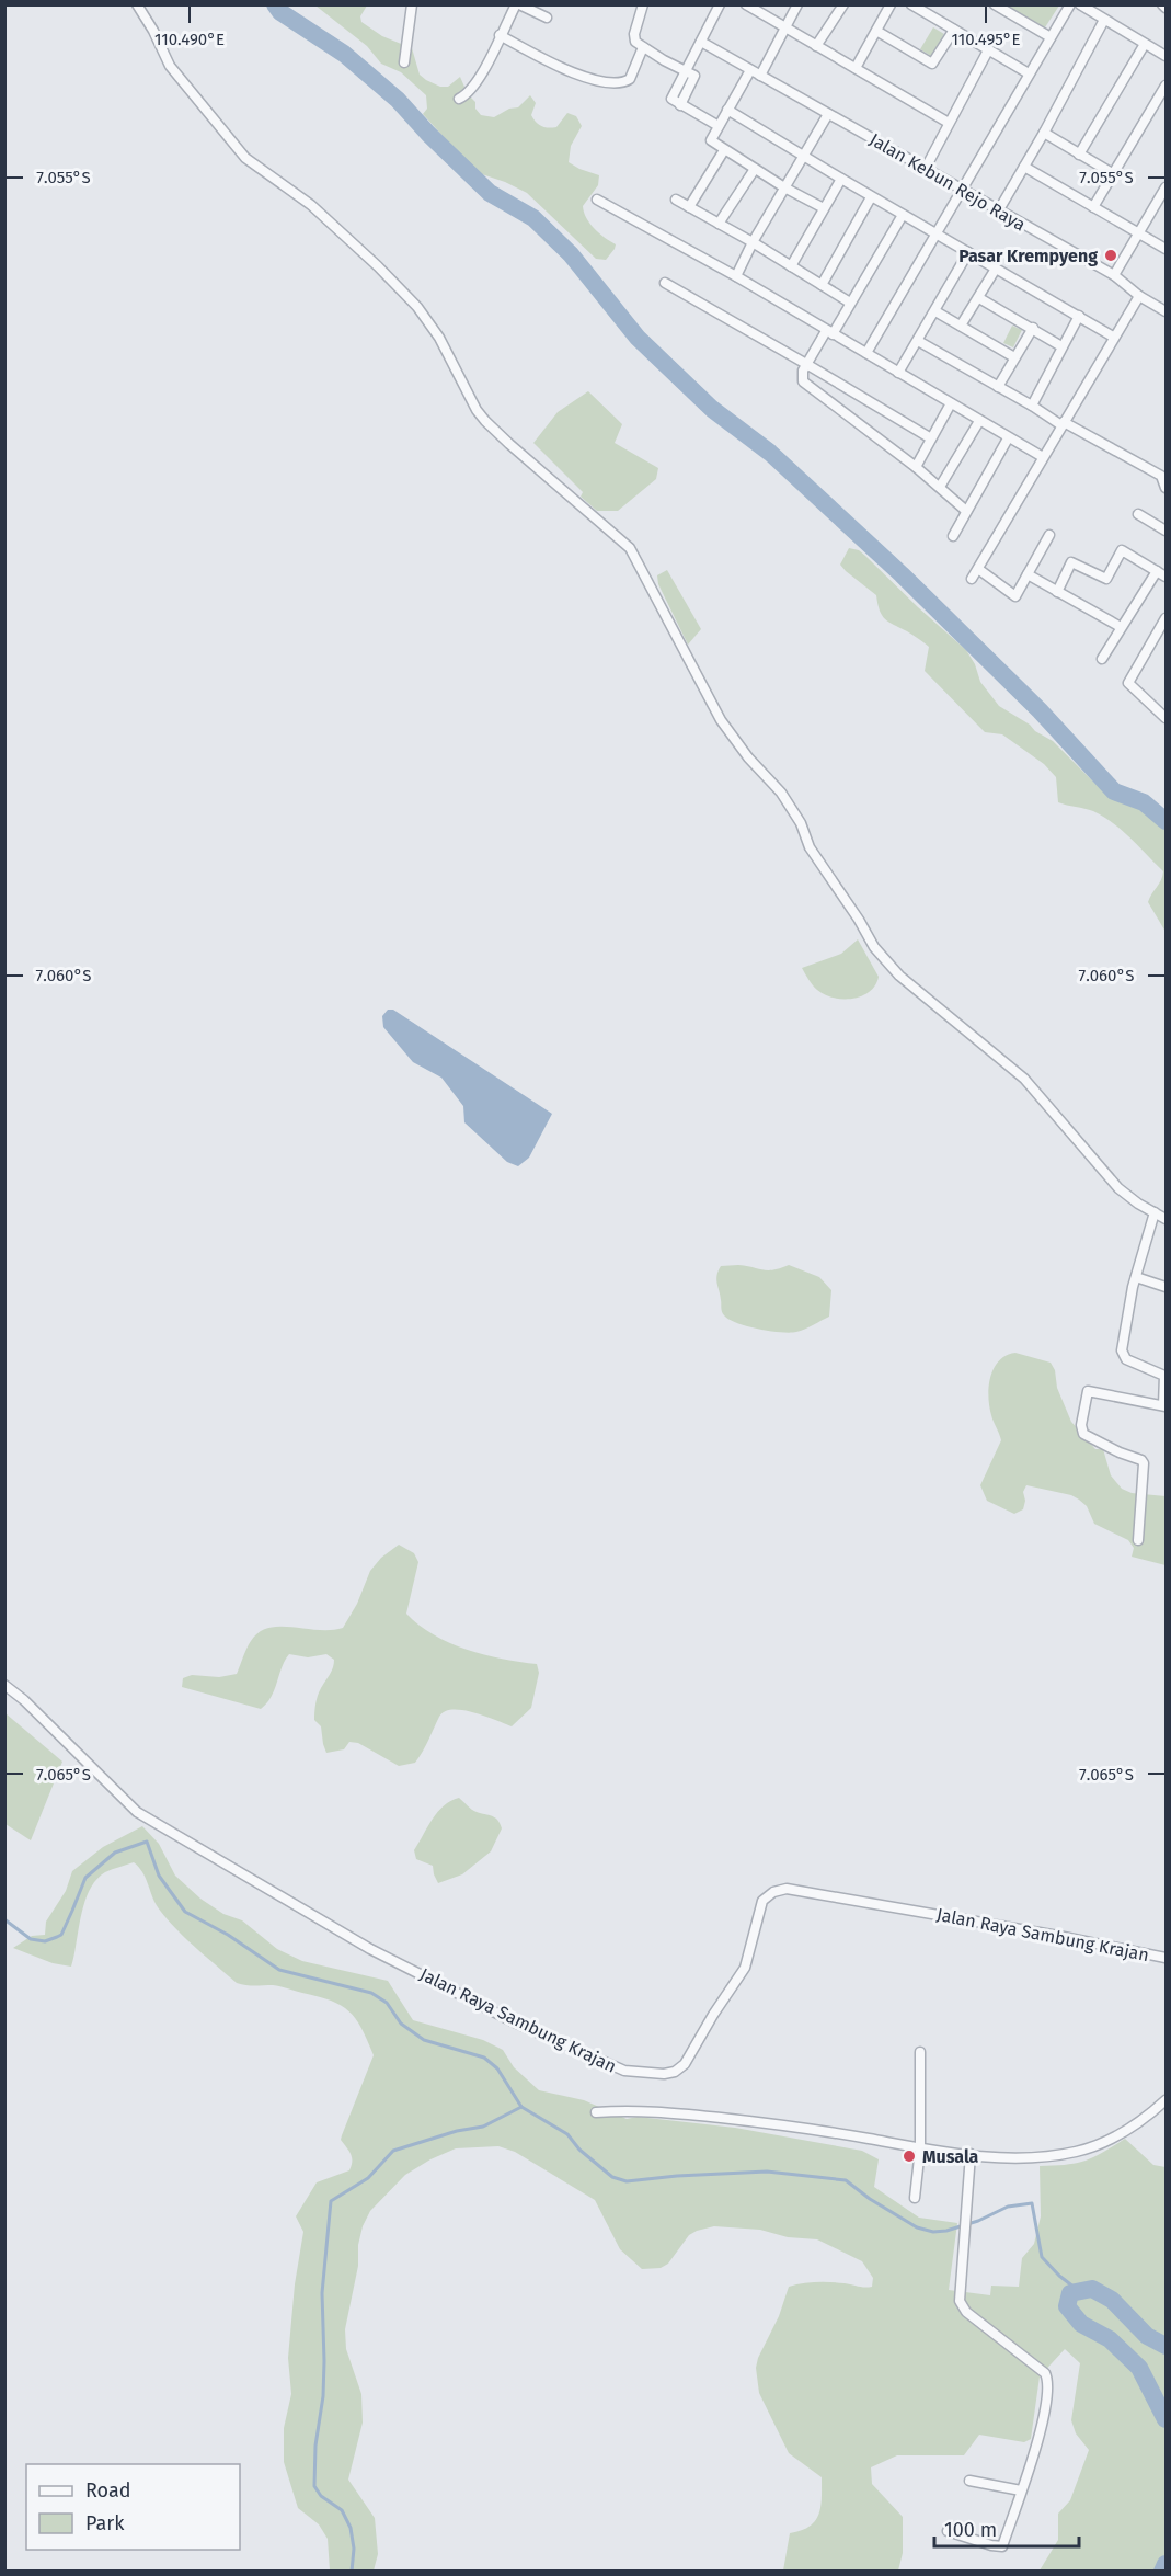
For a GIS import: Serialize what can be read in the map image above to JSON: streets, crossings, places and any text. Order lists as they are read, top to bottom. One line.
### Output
{"streets":{"street":["Jalan Kebun Rejo Raya","Jalan Raya Sambung Krajan"]},"places":["Pasar Krempyeng","Musala"],"legend":["Road","Park"],"scale_bar":"100 m","coordinates":["110.490°E","110.495°E","7.055°S","7.060°S","7.065°S"]}
